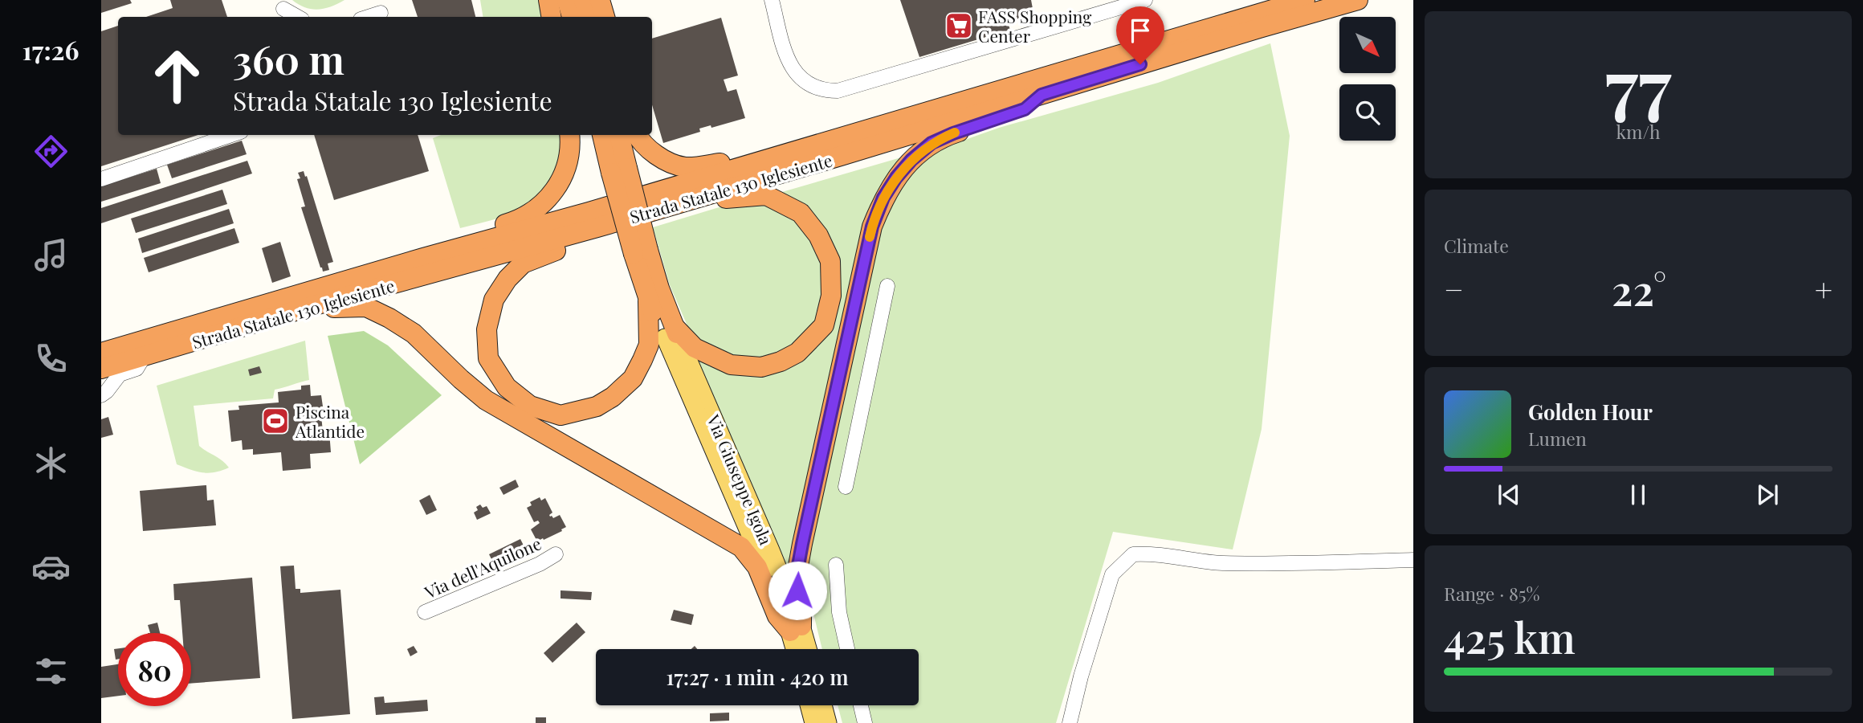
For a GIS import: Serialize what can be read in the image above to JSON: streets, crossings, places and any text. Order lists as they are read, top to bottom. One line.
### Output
{"streets":{"highway":["Strada Statale 130 Iglesiente"],"main road":["Via Giuseppe Igola"],"street":["Via dell'Aquilone"]},"places":{"supermarket":["FASS Shopping Center"],"sports":["Piscina Atlantide"]},"north":"bottom right","page":{"tabs":"17:26","tile":[["77","km/h"],"Climate",["Range · 85%","425 km"]],"turn":["360 m","Strada Statale 130 Iglesiente"],"heat":["−","22°","+"],"song":["Golden Hour","Lumen"],"limit":"80","trip":"17:27 · 1 min · 420 m"}}
